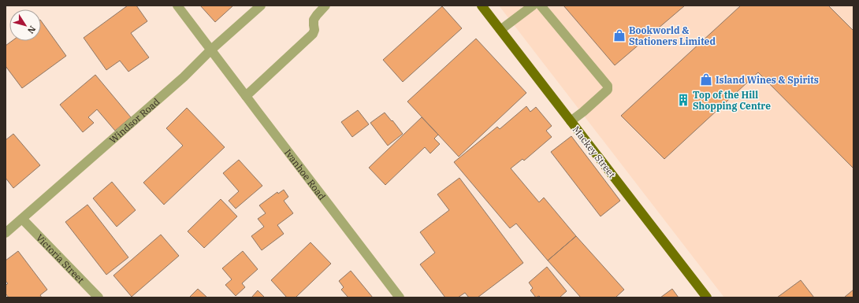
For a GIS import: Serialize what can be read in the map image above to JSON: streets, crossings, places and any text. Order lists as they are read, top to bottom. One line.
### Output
{"streets":{"main road":["Mackey Street"],"street":["Windsor Road","Ivanhoe Road","Victoria Street"]},"crossings":[["Windsor Road","Ivanhoe Road"],["Windsor Road","Victoria Street"]],"places":{"shop":["Bookworld & Stationers Limited","Island Wines & Spirits"],"building":["Top of the Hill Shopping Centre"]},"north":"bottom right"}
